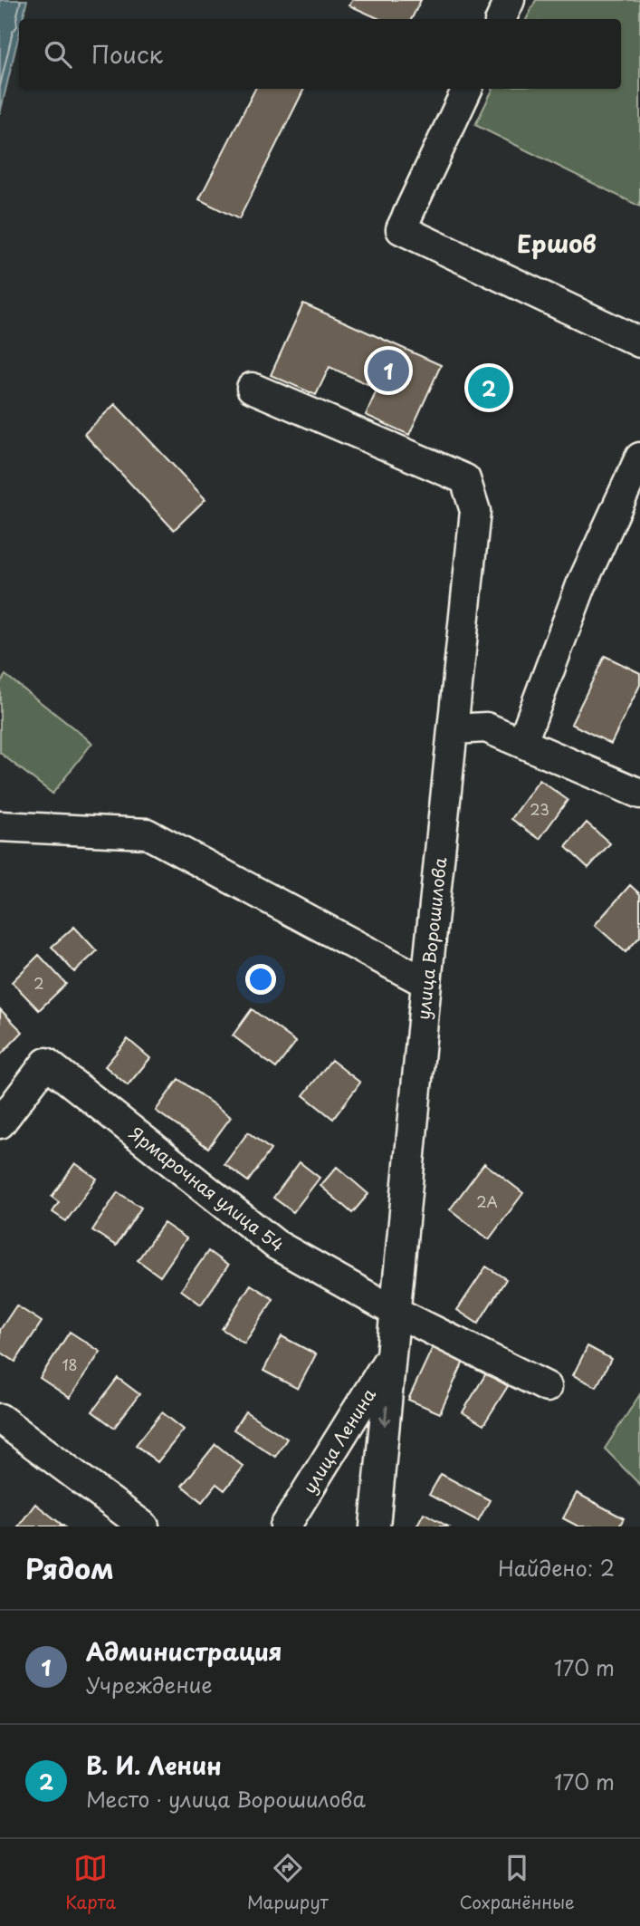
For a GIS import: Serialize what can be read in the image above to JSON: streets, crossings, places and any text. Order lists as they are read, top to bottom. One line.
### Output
{"streets":{"street":["улица Ворошилова","Ярмарочная улица 54","улица Ленина"]},"crossings":[["улица Ворошилова","Ярмарочная улица 54"],["улица Ворошилова","улица Ленина"]],"districts":["Ершов"],"house_numbers":["23","2","2А","18"],"page":{"search":"Поиск","pins":["1","2"],"heading":["Рядом","Найдено: 2"],"list":[{"mark":"1","name":"Администрация","note":"Учреждение","value":"170 m"},{"mark":"2","name":"В. И. Ленин","note":"Место · улица Ворошилова","value":"170 m"}],"nav":["Карта","Маршрут","Сохранённые"]}}
